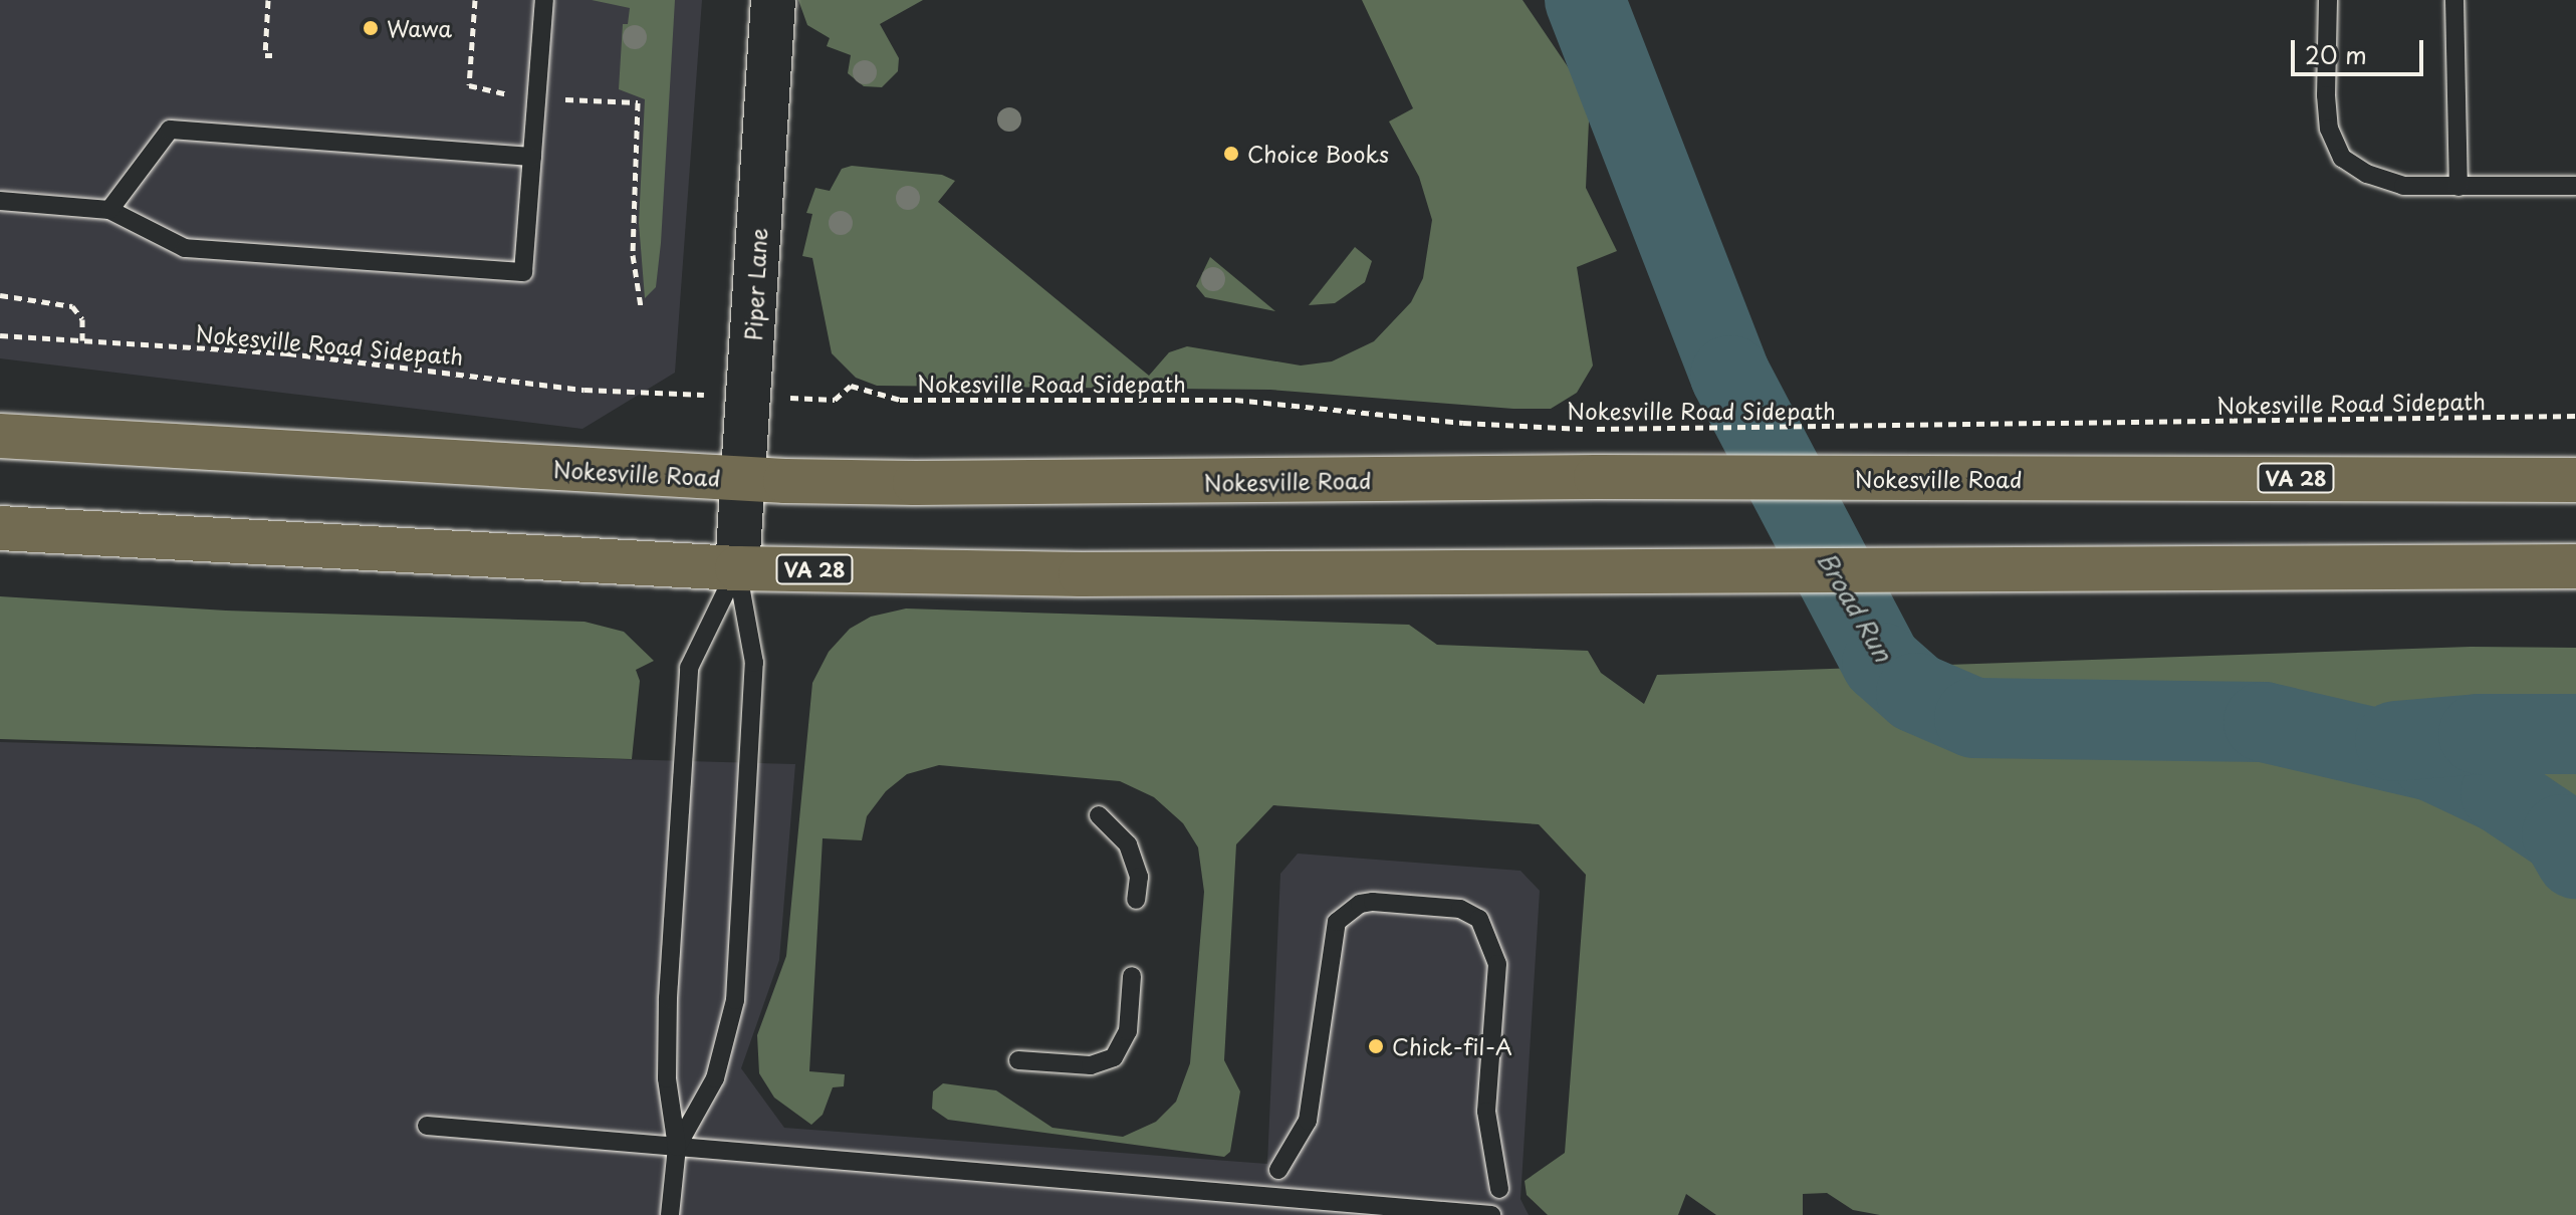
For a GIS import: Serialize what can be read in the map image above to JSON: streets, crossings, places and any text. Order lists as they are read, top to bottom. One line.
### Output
{"streets":{"highway":["Nokesville Road","VA 28"],"street":["Piper Lane"],"path":["Nokesville Road Sidepath"]},"crossings":[["Piper Lane","Nokesville Road"],["Piper Lane","VA 28"]],"water":["Broad Run"],"places":["Wawa","Choice Books","Chick-fil-A"],"scale_bar":"20 m"}
